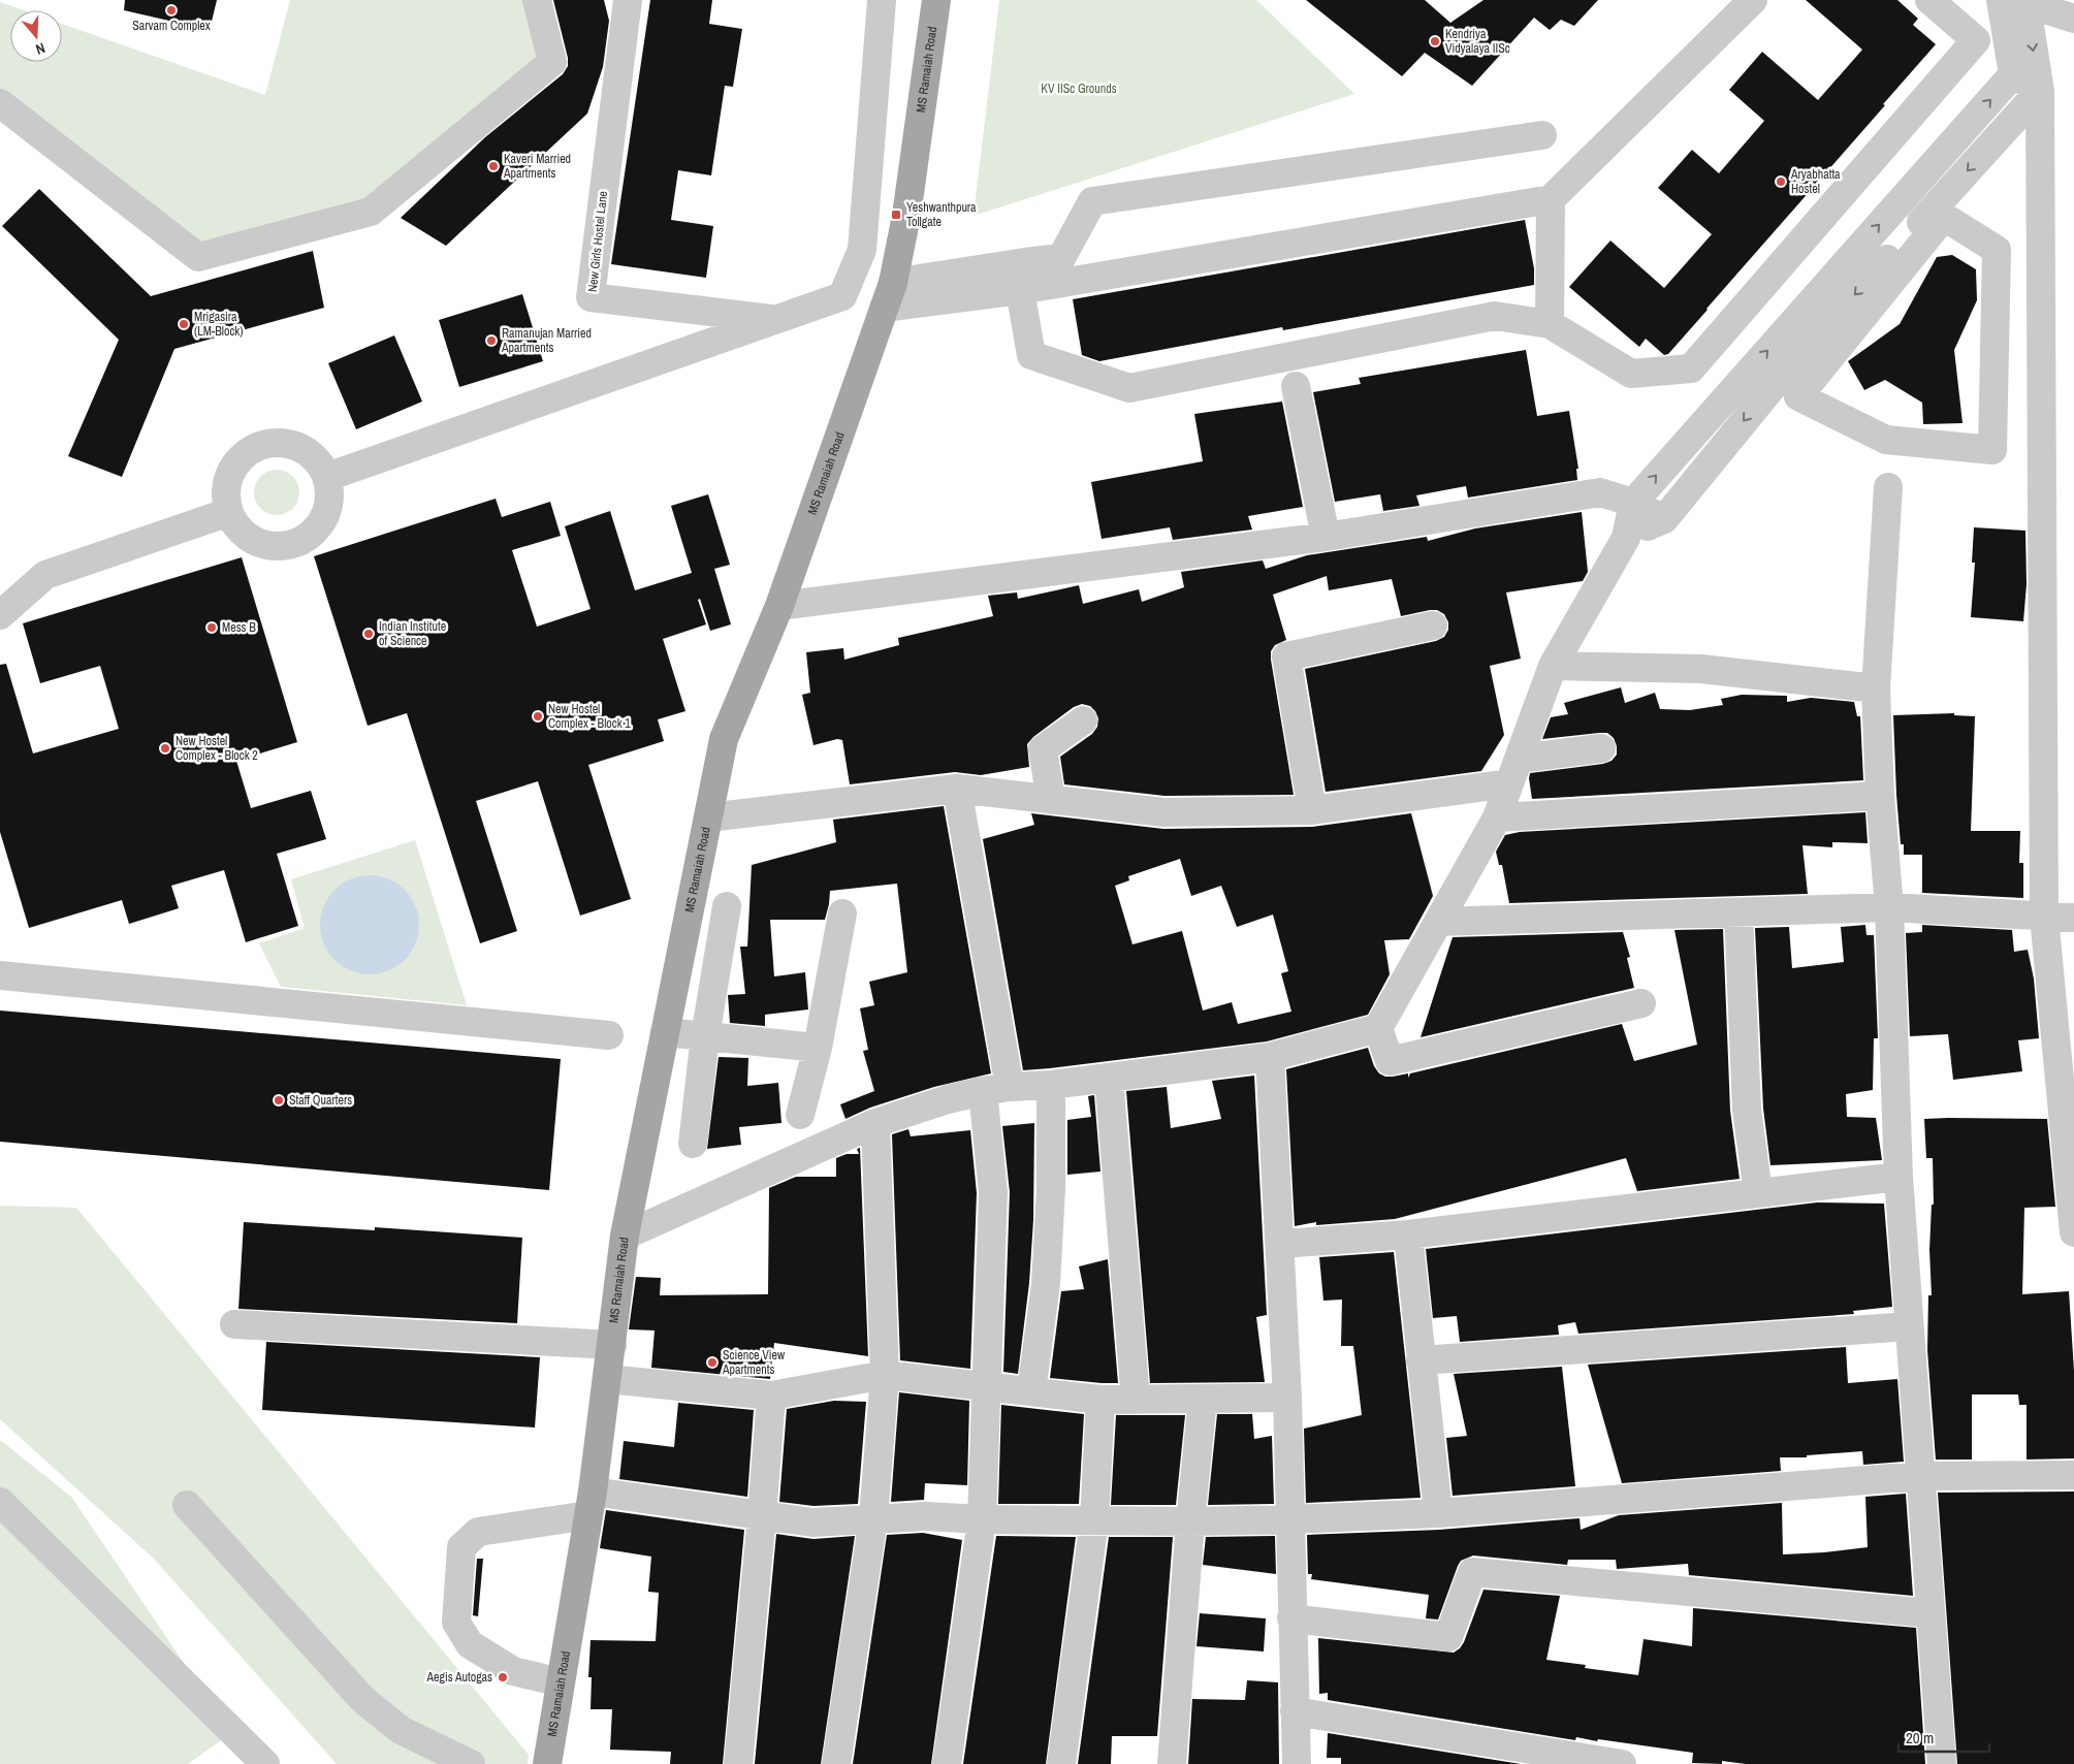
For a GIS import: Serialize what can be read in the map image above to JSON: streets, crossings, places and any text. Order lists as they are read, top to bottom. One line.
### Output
{"streets":{"main road":["MS Ramaiah Road"],"street":["New Girls Hostel Lane"]},"parks":["KV IISc Grounds"],"places":{"other":["Sarvam Complex","Kendriya Vidyalaya IISc","Kaveri Married Apartments","Aryabhatta Hostel","Mrigasira (LM-Block)","Ramanujan Married Apartments","Mess B","Indian Institute of Science","New Hostel Complex - Block 1","New Hostel Complex - Block 2","Staff Quarters","Science View Apartments","Aegis Autogas"],"transit":["Yeshwanthpura Tollgate"]},"scale_bar":"20 m","north":"bottom"}
